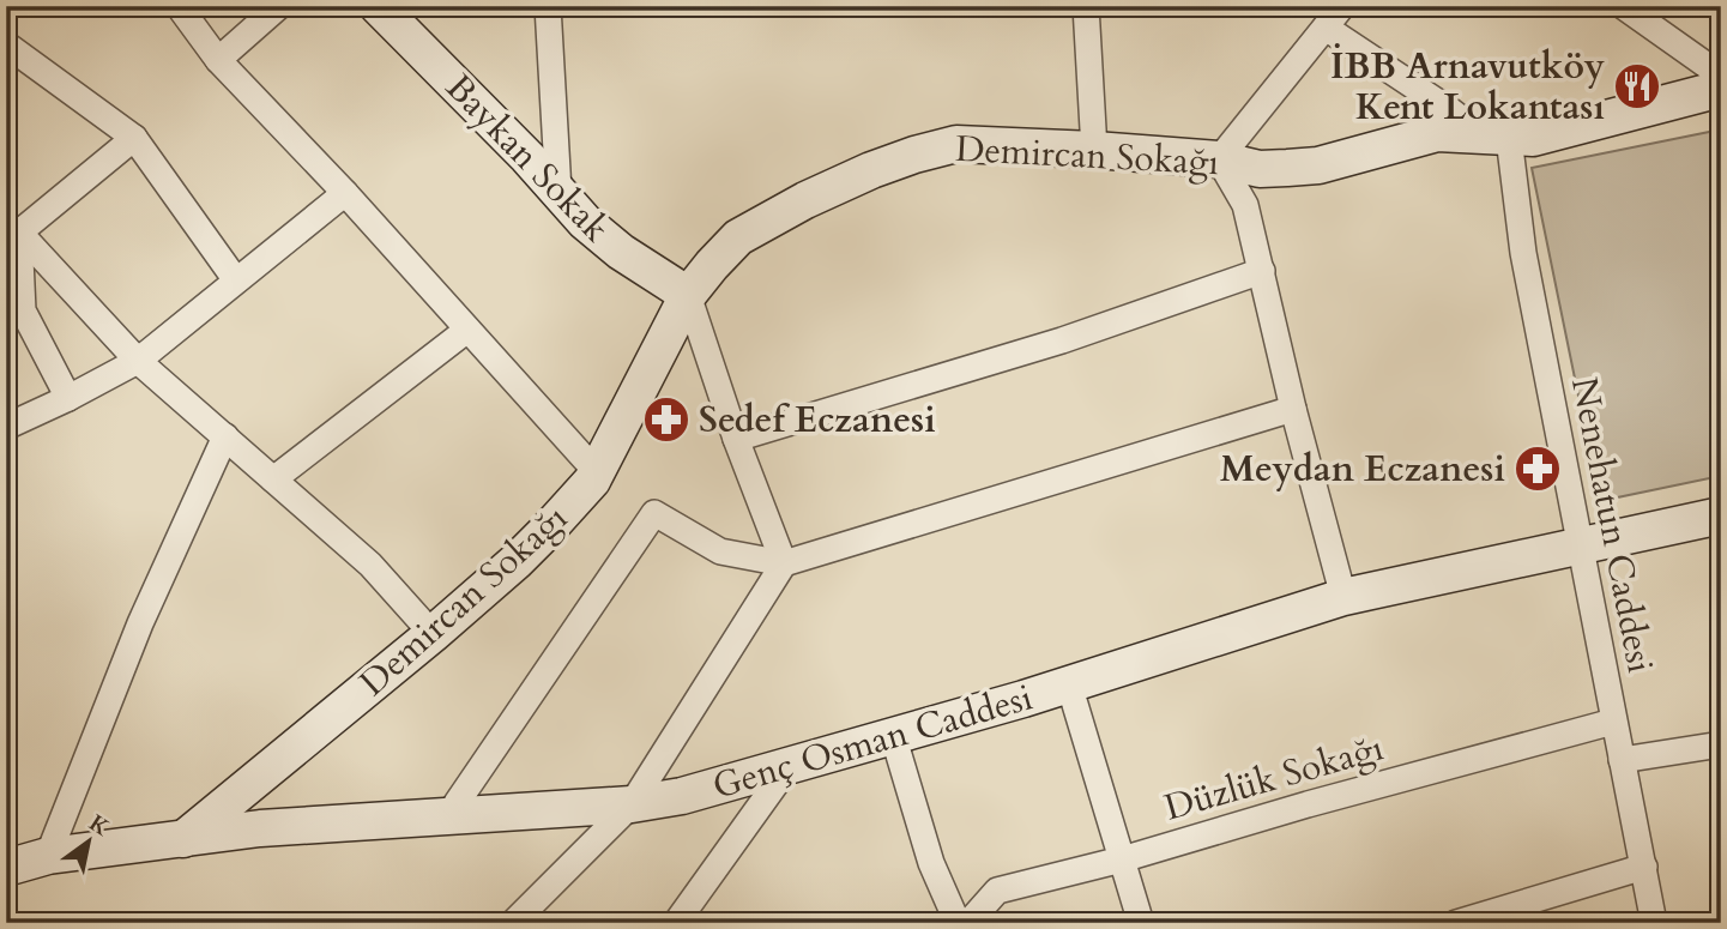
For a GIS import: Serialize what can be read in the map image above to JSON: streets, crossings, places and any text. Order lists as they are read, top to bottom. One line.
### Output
{"streets":{"street":["Demircan Sokağı","Baykan Sokak","Nenehatun Caddesi","Genç Osman Caddesi","Düzlük Sokağı"]},"crossings":[["Demircan Sokağı","Baykan Sokak"],["Demircan Sokağı","Nenehatun Caddesi"],["Demircan Sokağı","Genç Osman Caddesi"],["Nenehatun Caddesi","Genç Osman Caddesi"],["Nenehatun Caddesi","Düzlük Sokağı"]],"places":{"restaurant":["İBB Arnavutköy Kent Lokantası"],"pharmacy":["Sedef Eczanesi","Meydan Eczanesi"]},"north":"top right"}
